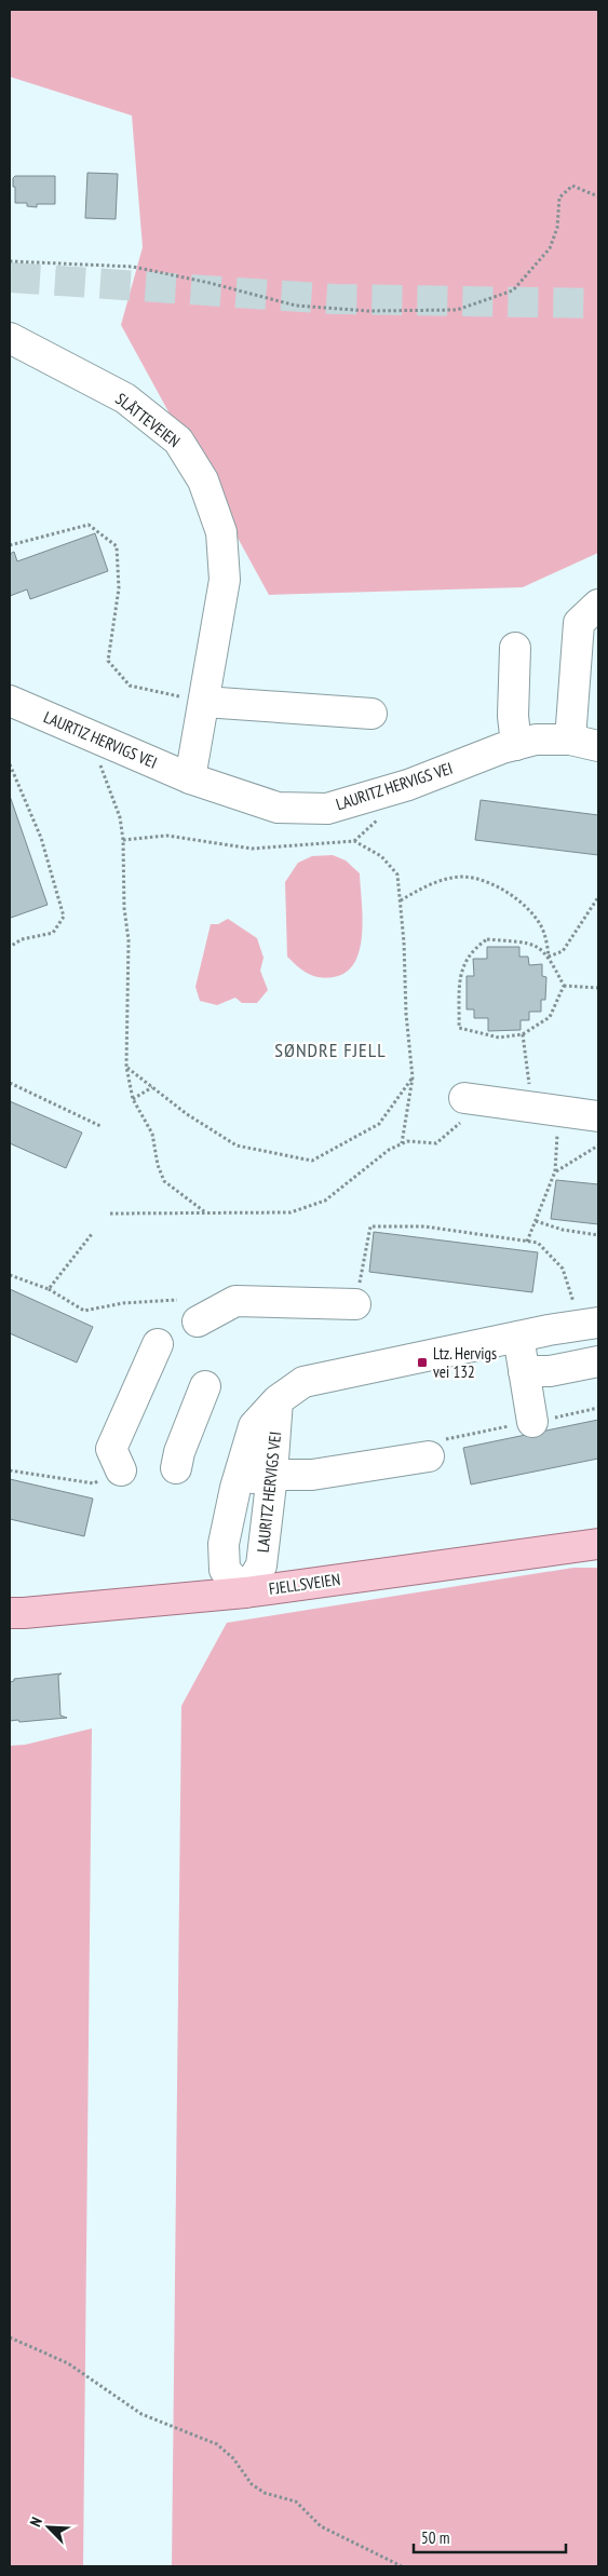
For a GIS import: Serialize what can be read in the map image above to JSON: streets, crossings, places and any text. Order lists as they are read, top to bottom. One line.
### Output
{"streets":{"main road":["FJELLSVEIEN"],"street":["SLÅTTEVEIEN","LAURTIZ HERVIGS VEI","LAURITZ HERVIGS VEI"]},"crossings":[["SLÅTTEVEIEN","LAURTIZ HERVIGS VEI"],["SLÅTTEVEIEN","LAURITZ HERVIGS VEI"],["LAURTIZ HERVIGS VEI","LAURITZ HERVIGS VEI"],["LAURITZ HERVIGS VEI","FJELLSVEIEN"]],"districts":["SØNDRE FJELL"],"places":{"transit":["Ltz. Hervigs vei 132"]},"scale_bar":"50 m","north":"top left"}
